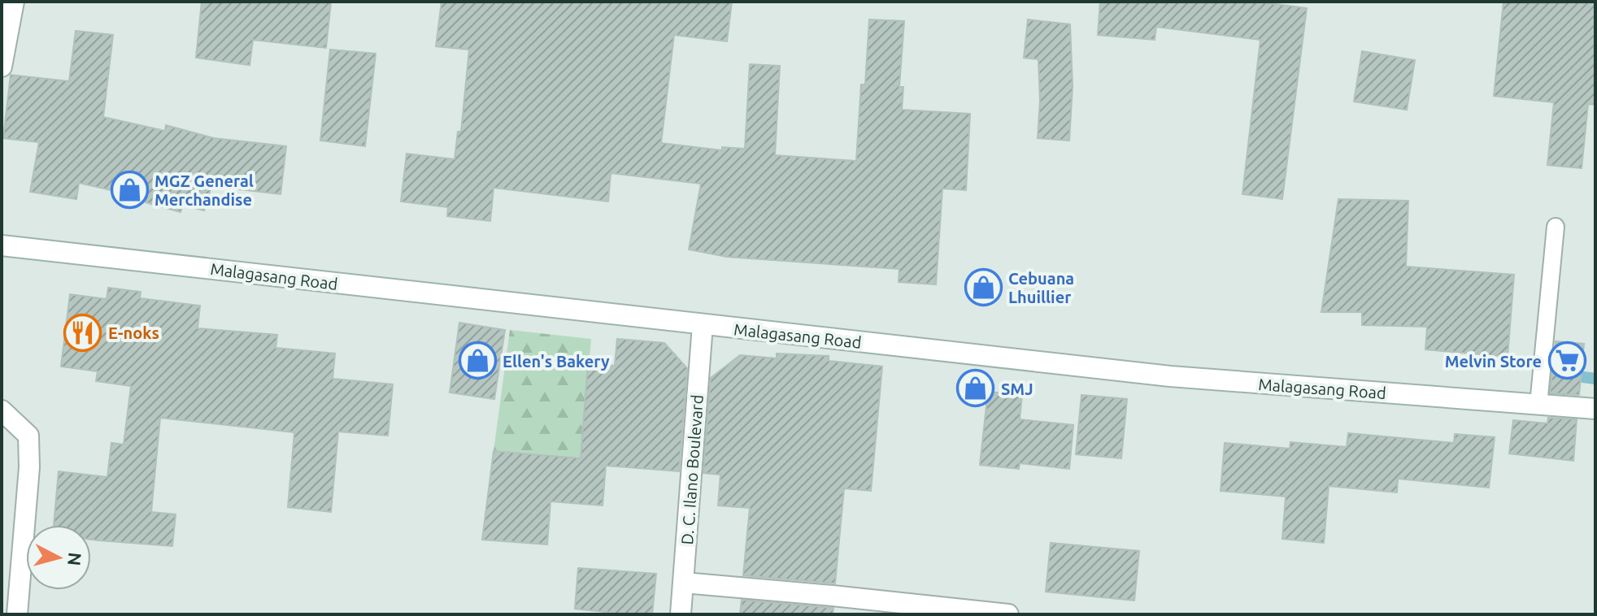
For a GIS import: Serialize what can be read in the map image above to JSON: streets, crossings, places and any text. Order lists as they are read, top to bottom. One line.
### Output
{"streets":{"main road":["Malagasang Road","D. C. Ilano Boulevard"]},"crossings":[["Malagasang Road","D. C. Ilano Boulevard"]],"places":{"shop":["MGZ General Merchandise","Cebuana Lhuillier","Ellen's Bakery","SMJ"],"restaurant":["E-noks"],"supermarket":["Melvin Store"]},"north":"right"}
